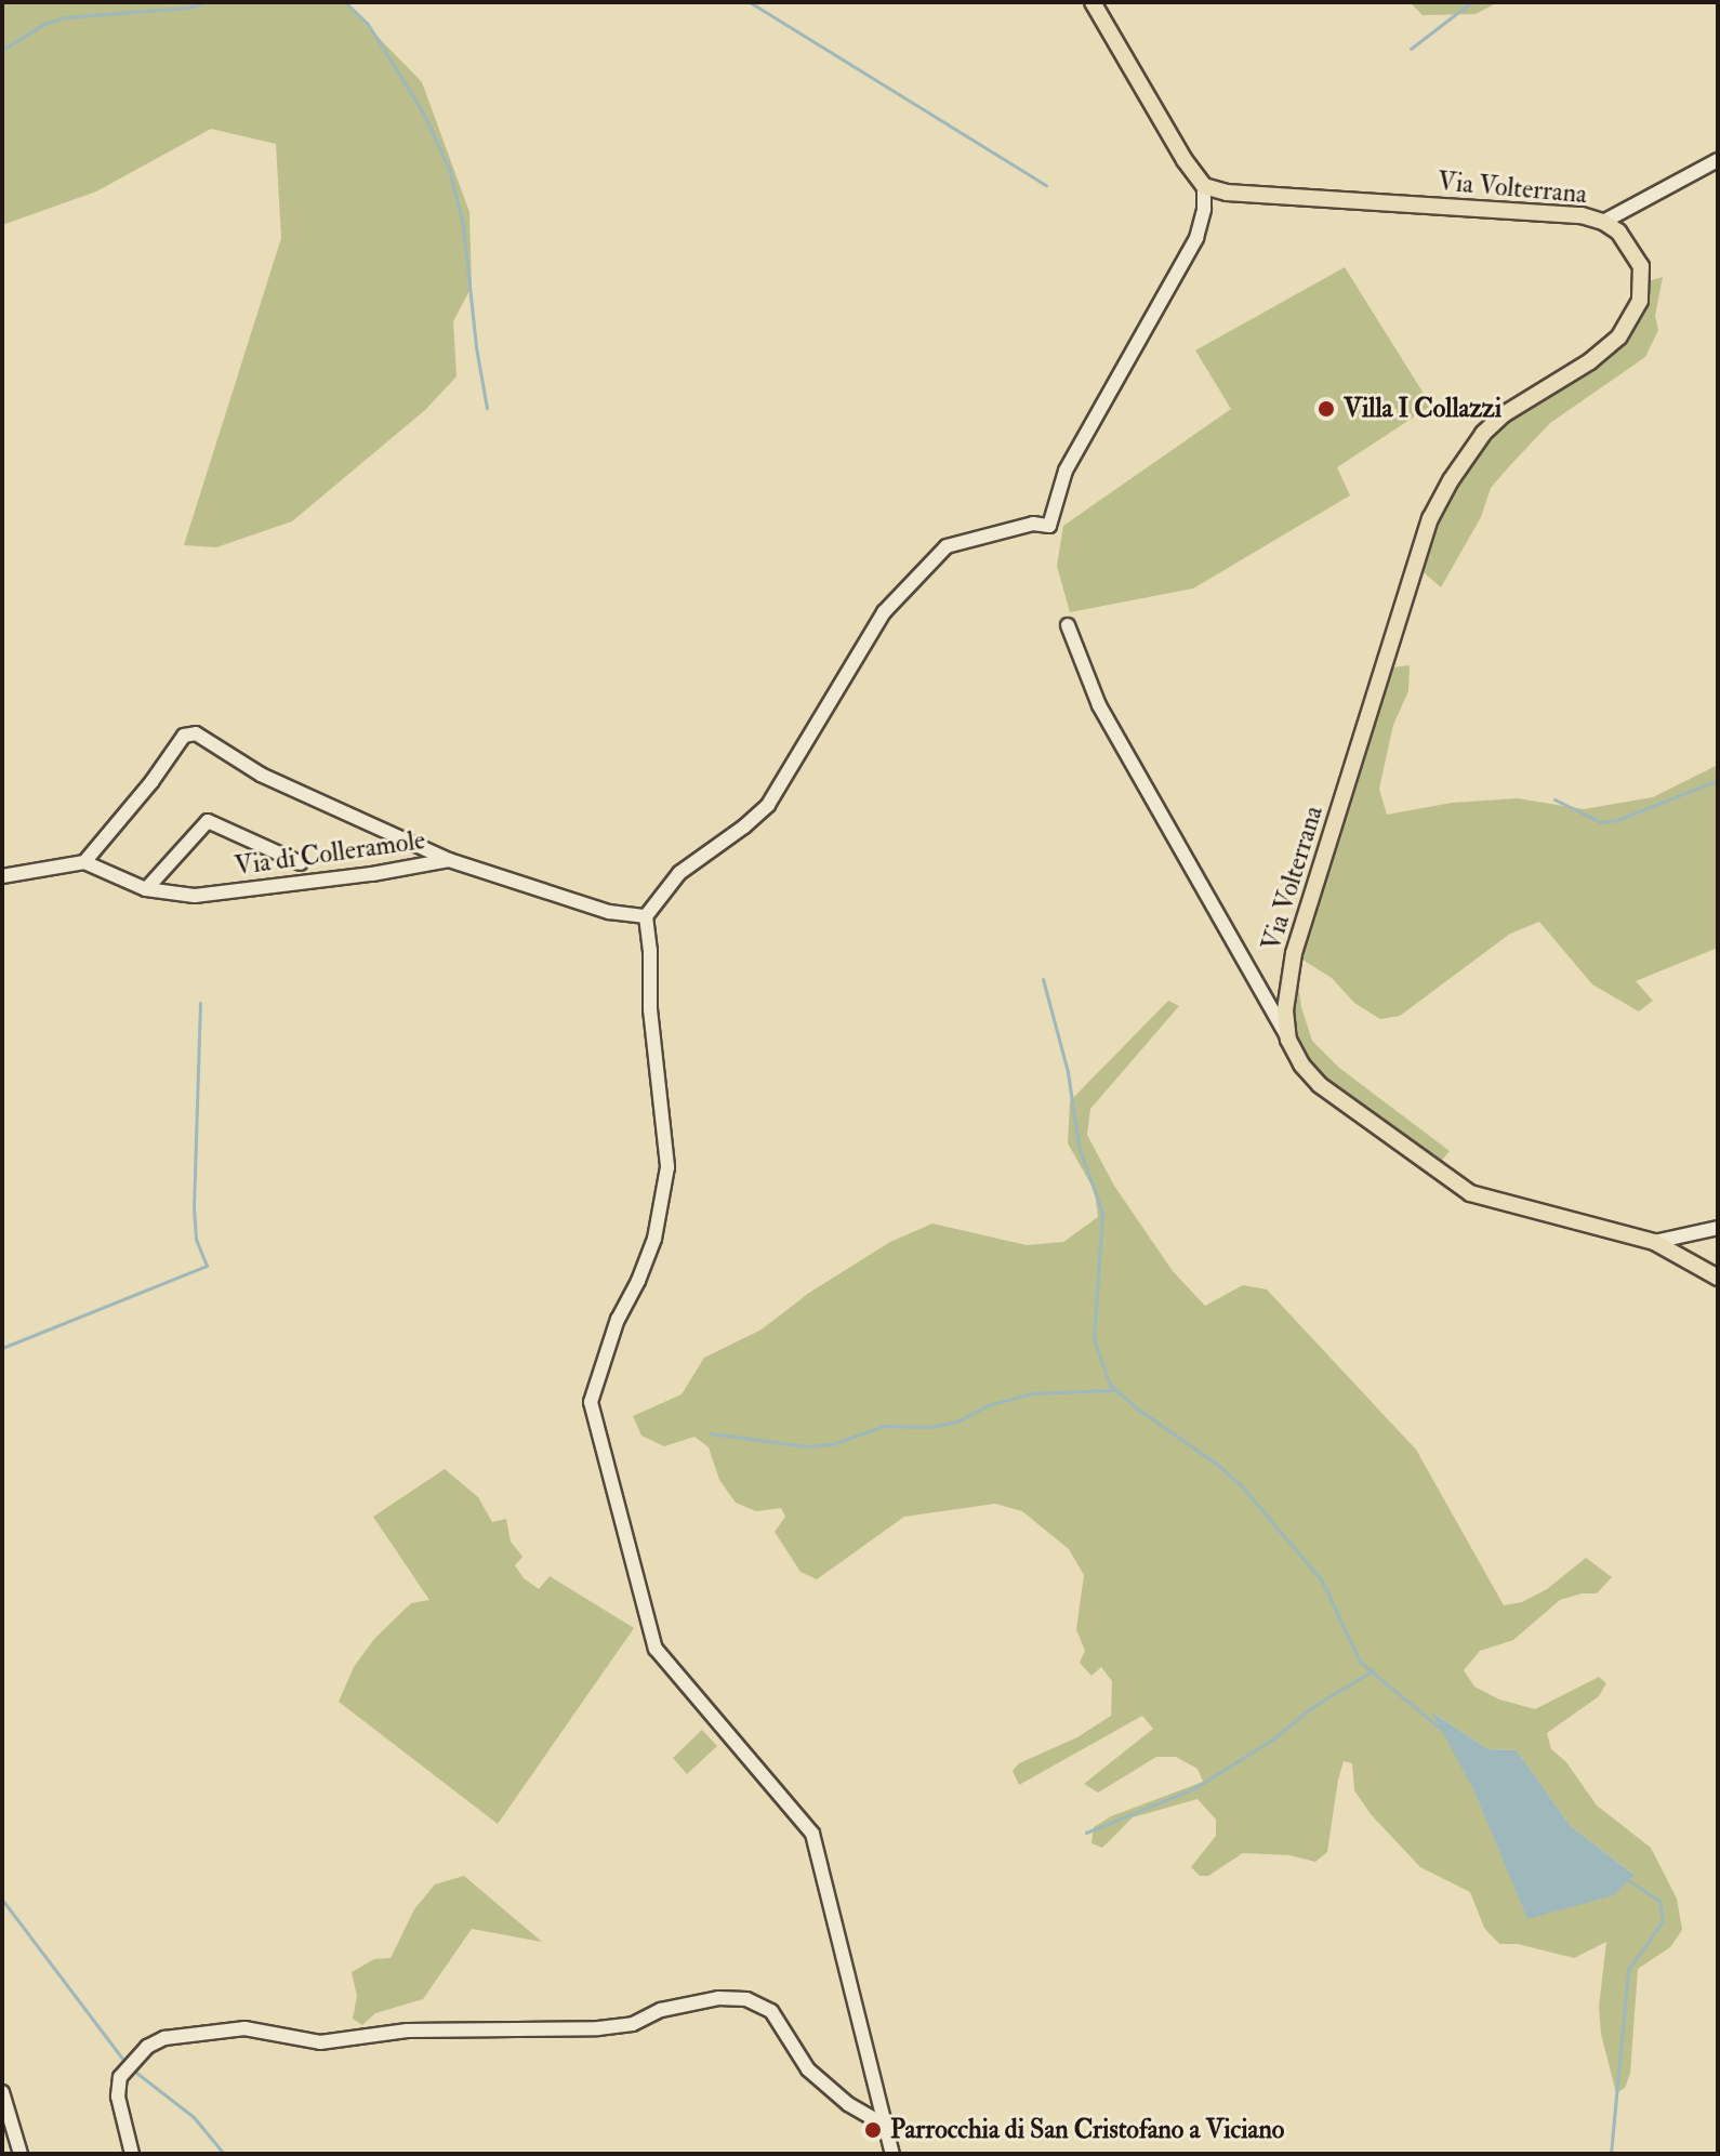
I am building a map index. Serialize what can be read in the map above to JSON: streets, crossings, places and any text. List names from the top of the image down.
{
  "streets": {
    "main road": ["Via Volterrana"],
    "street": ["Via di Colleramole"]
  },
  "places": ["Villa I Collazzi", "Parrocchia di San Cristofano a Viciano"]
}
